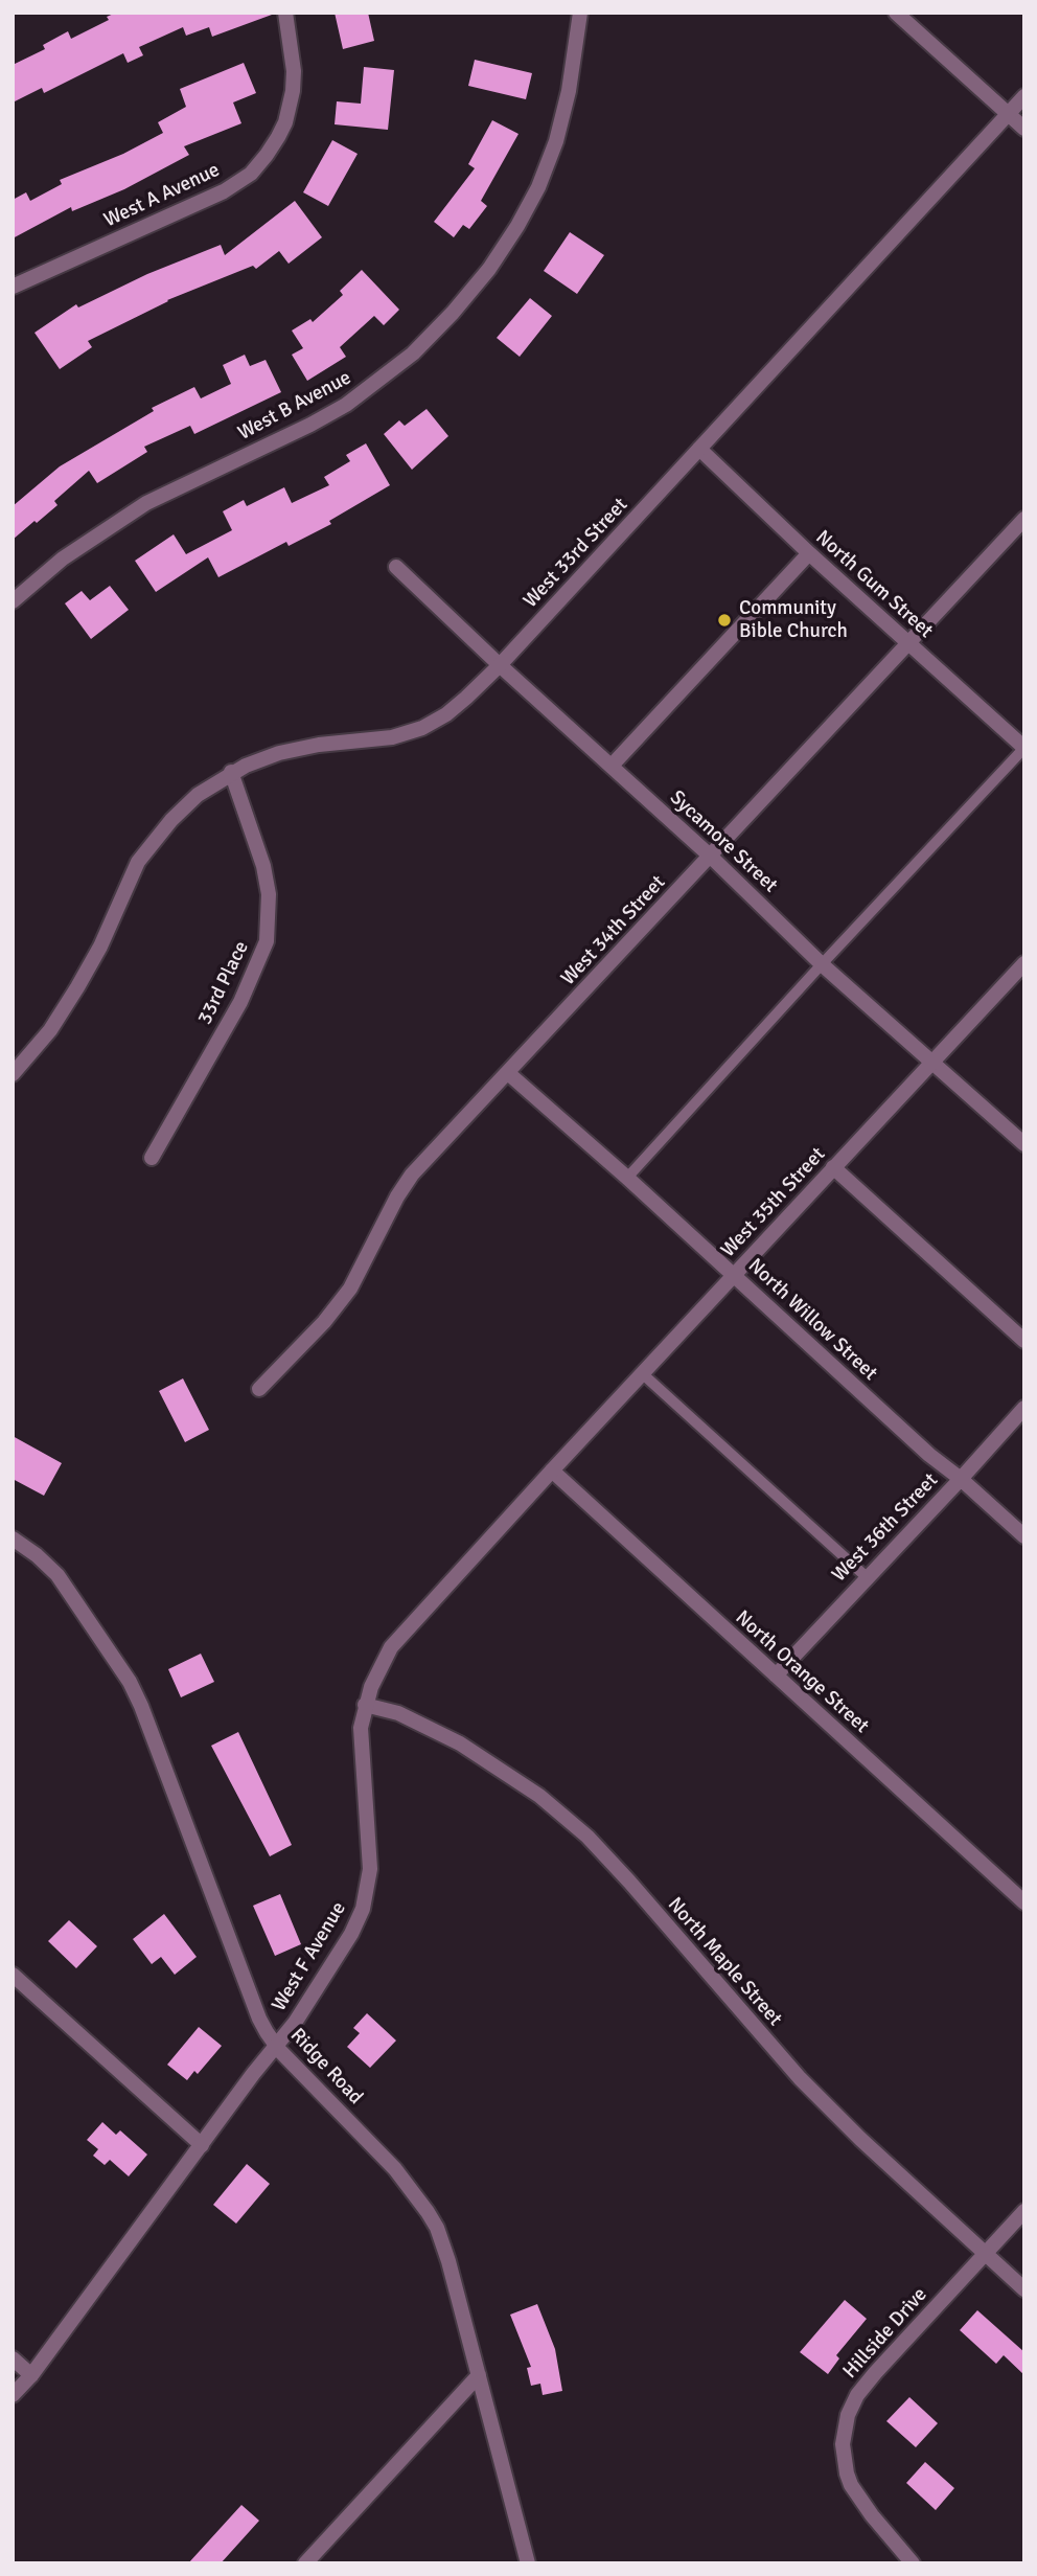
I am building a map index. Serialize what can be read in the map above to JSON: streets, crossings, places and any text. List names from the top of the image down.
{
  "streets": {
    "street": [
      "West A Avenue",
      "West B Avenue",
      "West 33rd Street",
      "North Gum Street",
      "Sycamore Street",
      "West 34th Street",
      "33rd Place",
      "West 35th Street",
      "North Willow Street",
      "West 36th Street",
      "North Orange Street",
      "West F Avenue",
      "North Maple Street",
      "Ridge Road",
      "Hillside Drive"
    ]
  },
  "crossings": [
    ["West 33rd Street", "North Gum Street"],
    ["West 33rd Street", "Sycamore Street"],
    ["West 33rd Street", "33rd Place"],
    ["North Gum Street", "West 34th Street"],
    ["Sycamore Street", "West 34th Street"],
    ["Sycamore Street", "West 35th Street"],
    ["West 34th Street", "North Willow Street"],
    ["West 35th Street", "North Willow Street"],
    ["West 35th Street", "North Orange Street"],
    ["West 35th Street", "West F Avenue"],
    ["North Willow Street", "West 36th Street"],
    ["West 36th Street", "North Orange Street"],
    ["North Orange Street", "West F Avenue"],
    ["West F Avenue", "North Maple Street"],
    ["West F Avenue", "Ridge Road"],
    ["North Maple Street", "Hillside Drive"]
  ],
  "places": ["Community Bible Church"]
}
